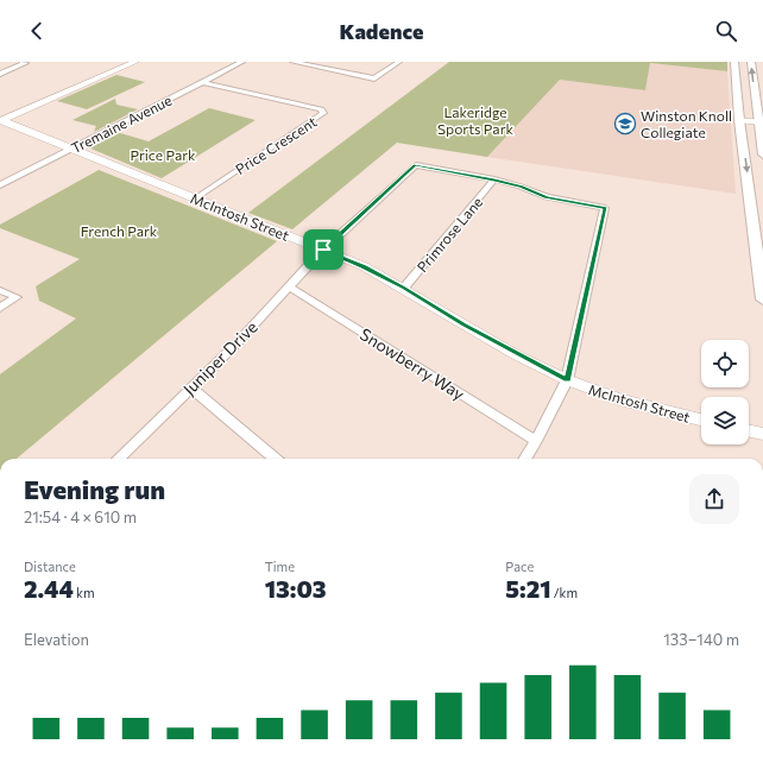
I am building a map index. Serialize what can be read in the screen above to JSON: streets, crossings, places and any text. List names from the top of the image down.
{
  "streets": {
    "street": [
      "Tremaine Avenue",
      "Price Crescent",
      "McIntosh Street",
      "Primrose Lane",
      "Juniper Drive",
      "Snowberry Way"
    ]
  },
  "crossings": [
    ["Tremaine Avenue", "Price Crescent"],
    ["Tremaine Avenue", "McIntosh Street"],
    ["Price Crescent", "McIntosh Street"],
    ["McIntosh Street", "Primrose Lane"],
    ["McIntosh Street", "Juniper Drive"],
    ["Primrose Lane", "Juniper Drive"],
    ["Juniper Drive", "Snowberry Way"]
  ],
  "parks": ["Lakeridge Sports Park", "Price Park", "French Park"],
  "places": {
    "school or university": ["Winston Knoll Collegiate"]
  },
  "page": {
    "header": "Kadence",
    "heading": ["Evening run", "21:54 · 4 × 610 m"],
    "stats": [
      ["Distance", "2.44 km"],
      ["Time", "13:03"],
      ["Pace", "5:21 /km"]
    ],
    "chart": ["Elevation", "133–140 m"]
  }
}
